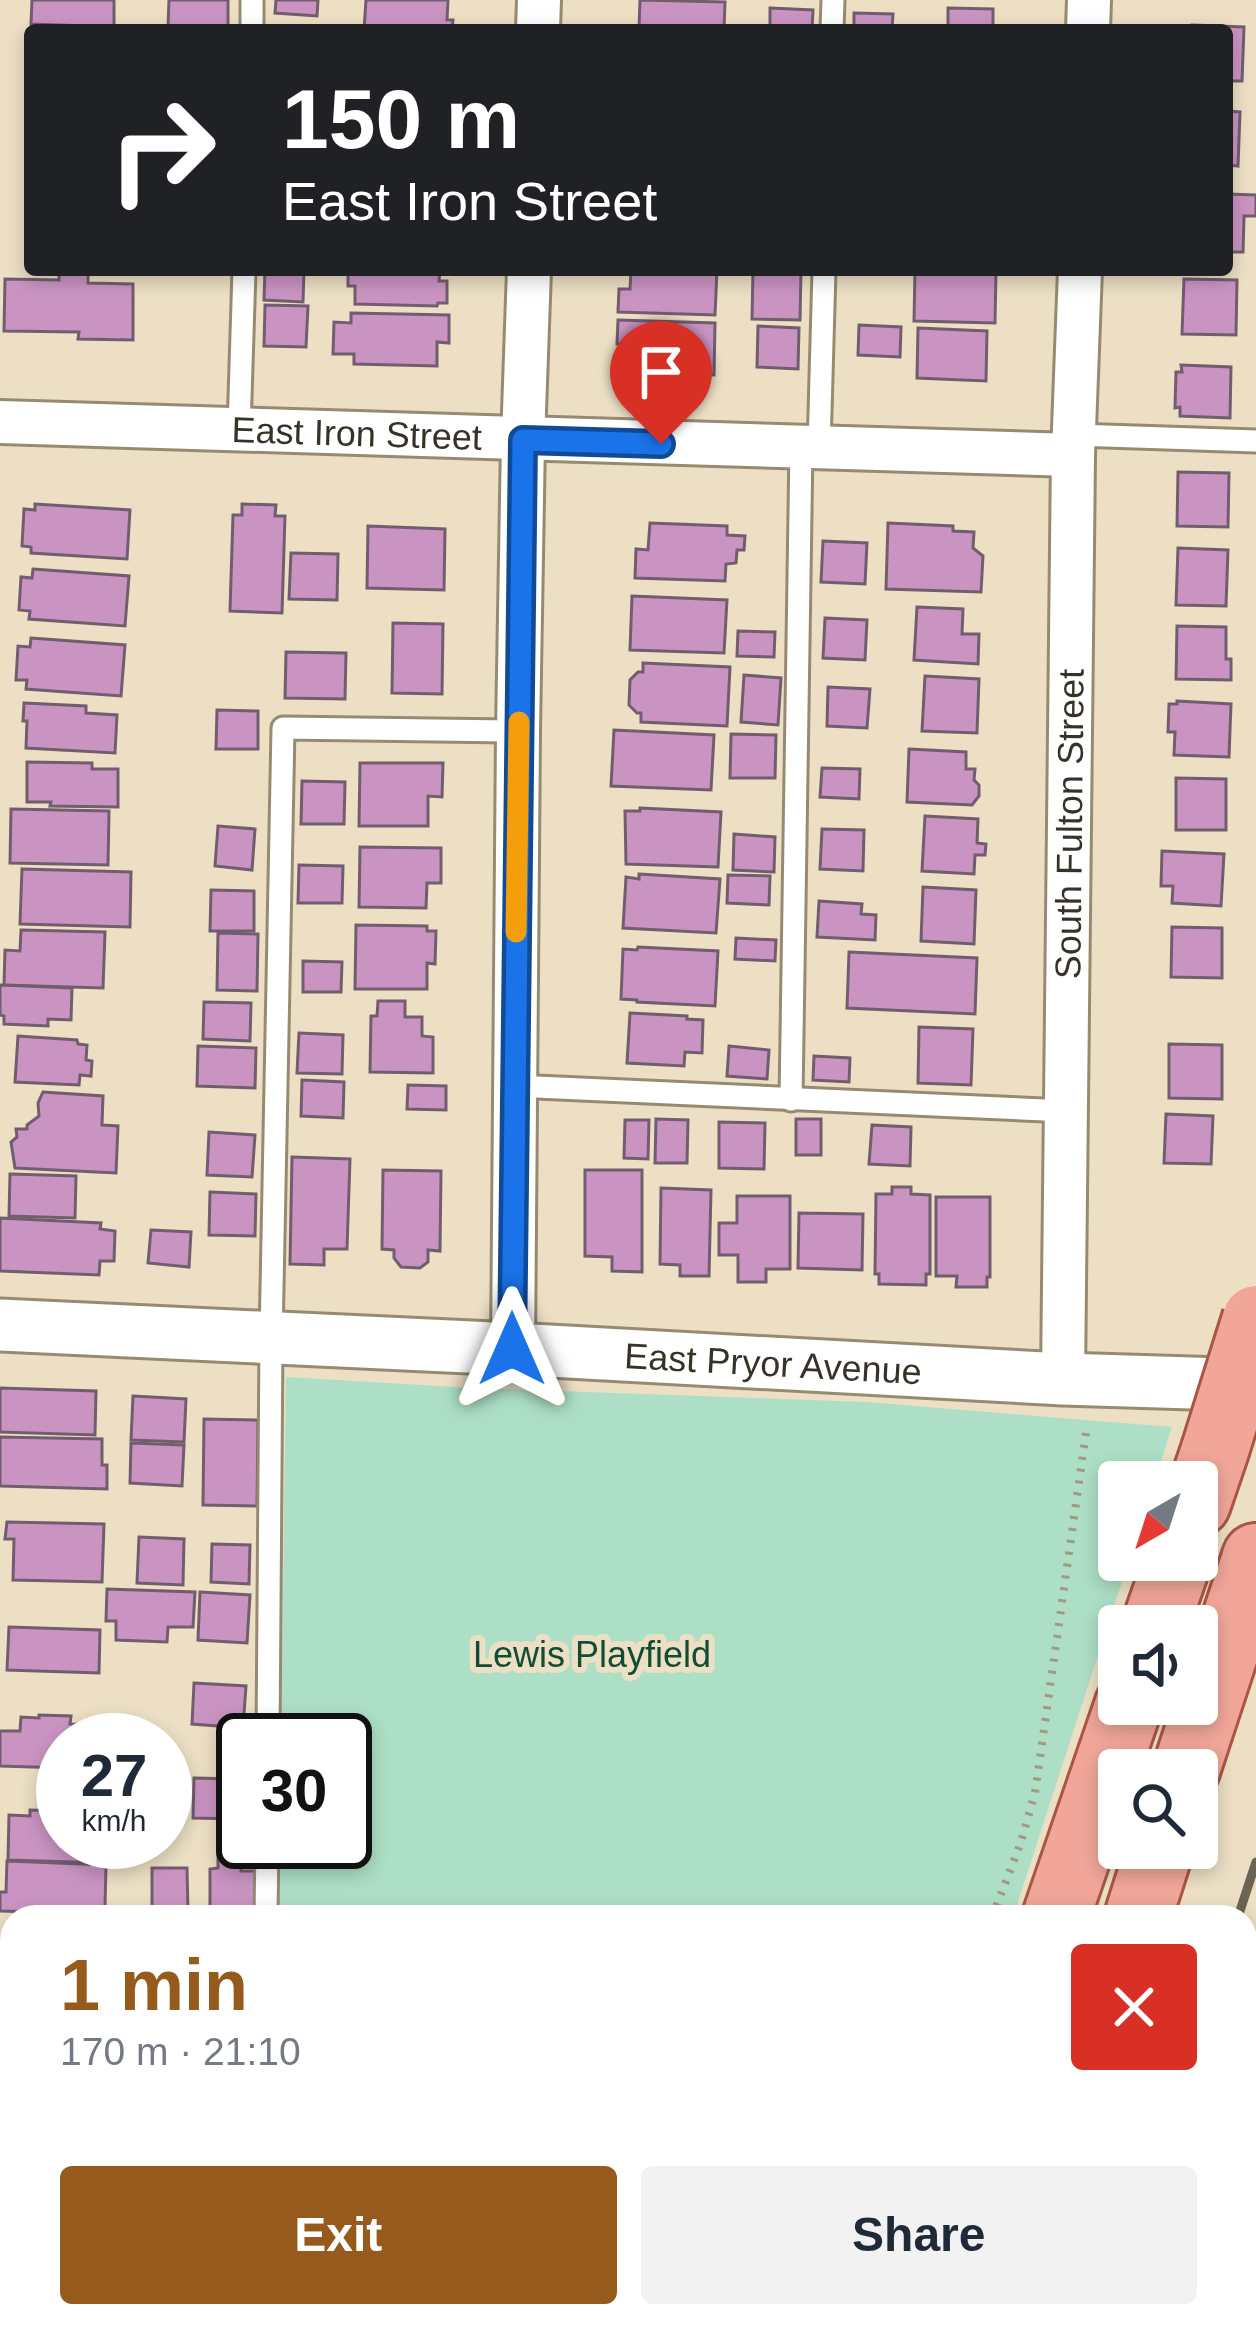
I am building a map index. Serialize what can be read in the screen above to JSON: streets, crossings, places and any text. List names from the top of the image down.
{
  "streets": {
    "street": ["East Iron Street", "South Fulton Street", "East Pryor Avenue"]
  },
  "crossings": [
    ["East Iron Street", "South Fulton Street"],
    ["South Fulton Street", "East Pryor Avenue"]
  ],
  "parks": ["Lewis Playfield"],
  "north": "bottom left",
  "page": {
    "turn": ["150 m", "East Iron Street"],
    "speed": "27 km/h",
    "limit": "30",
    "heading": ["1 min", "170 m · 21:10"],
    "buttons": ["Exit", "Share"]
  }
}
